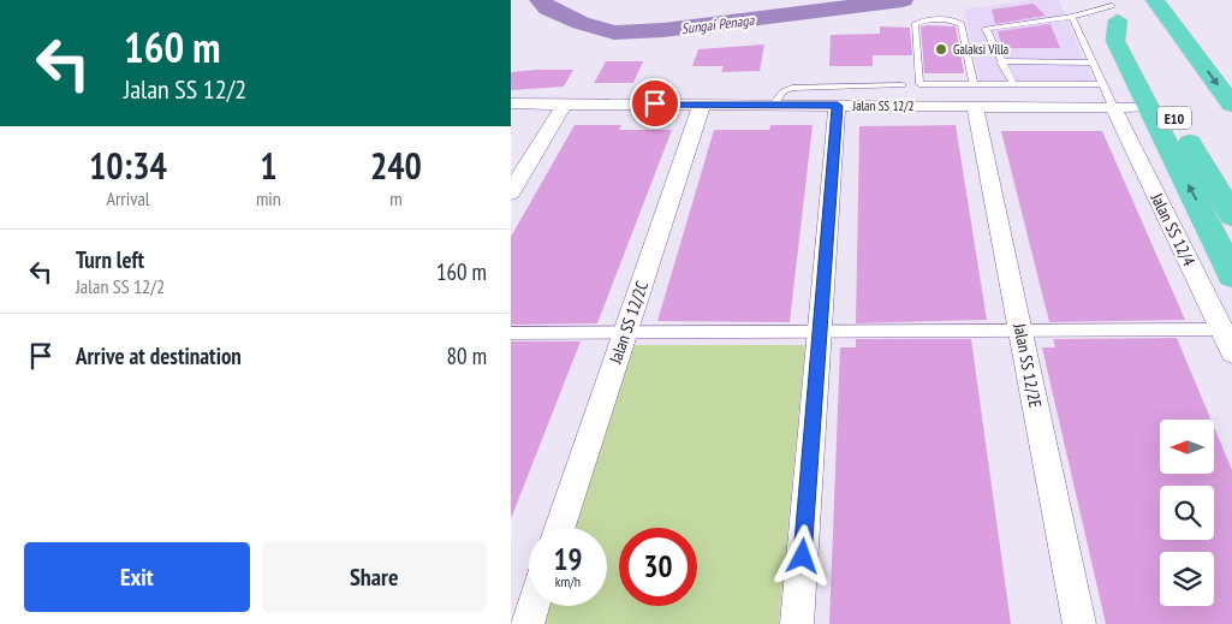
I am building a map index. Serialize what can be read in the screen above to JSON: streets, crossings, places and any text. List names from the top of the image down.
{
  "streets": {
    "highway": ["E10"],
    "street": [
      "Jalan SS 12/2",
      "Jalan SS 12/4",
      "Jalan SS 12/2C",
      "Jalan SS 12/2E"
    ]
  },
  "crossings": [
    ["Jalan SS 12/2", "Jalan SS 12/4"],
    ["Jalan SS 12/2", "Jalan SS 12/2C"],
    ["Jalan SS 12/2", "Jalan SS 12/2E"]
  ],
  "water": ["Sungai Penaga"],
  "places": ["Galaksi Villa"],
  "north": "left",
  "page": {
    "turn": ["160 m", "Jalan SS 12/2"],
    "eta": [
      "10:34",
      "Arrival",
      "1",
      "min",
      "240",
      "m"
    ],
    "list": [
      {
        "name": "Turn left",
        "note": "Jalan SS 12/2",
        "value": "160 m"
      },
      {
        "name": "Arrive at destination",
        "value": "80 m"
      }
    ],
    "speed": "19 km/h",
    "limit": "30",
    "buttons": ["Exit", "Share"]
  }
}
